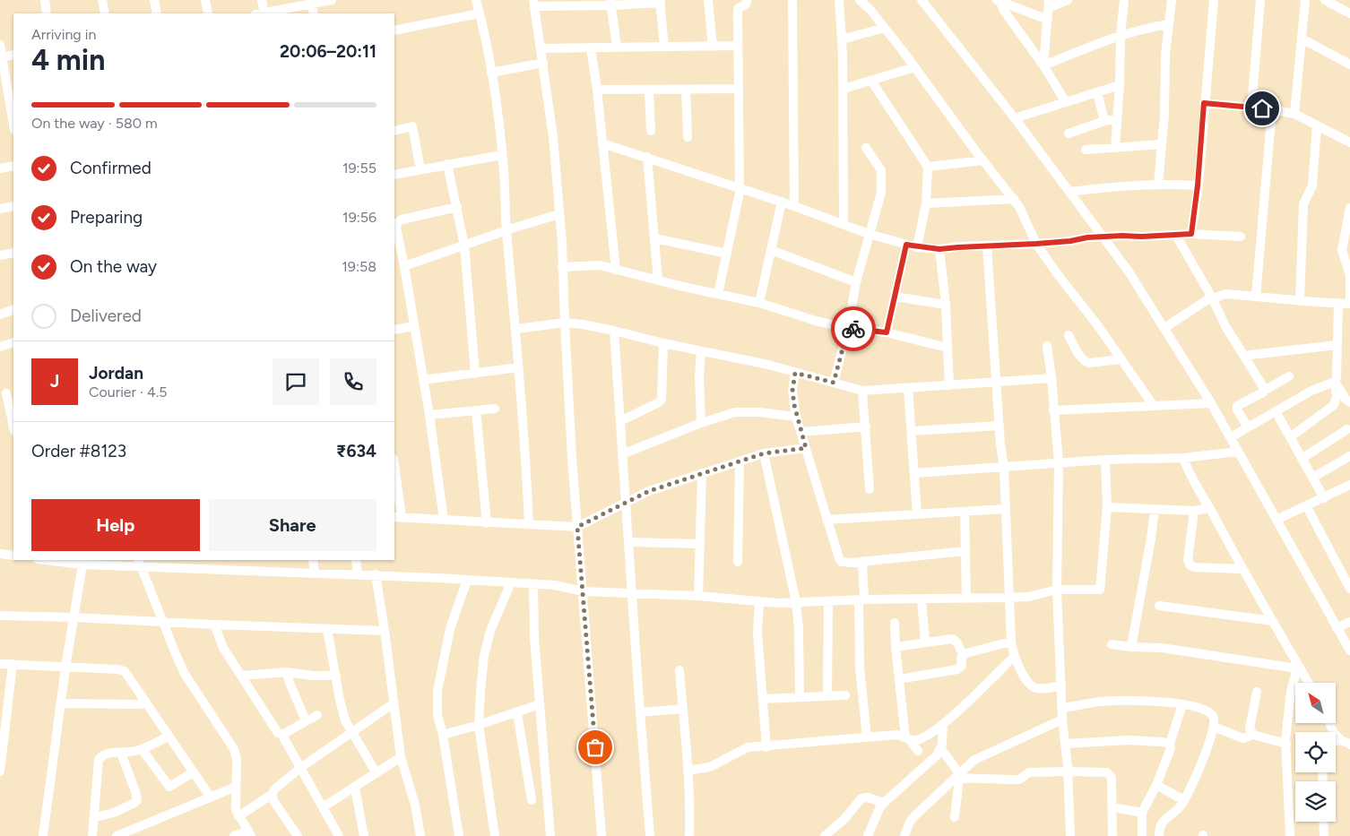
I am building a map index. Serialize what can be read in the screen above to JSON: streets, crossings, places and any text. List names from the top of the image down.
{
  "north": "top left",
  "page": {
    "heading": ["4 min", "Arriving in", "20:06–20:11"],
    "panel": [
      "Jordan",
      "Courier · 4.5",
      "Order #8123",
      "₹634"
    ],
    "bar": "On the way · 580 m",
    "list": [
      ["Confirmed", "19:55"],
      ["Preparing", "19:56"],
      ["On the way", "19:58"],
      "Delivered"
    ],
    "round": "J",
    "buttons": ["Help", "Share"]
  }
}
